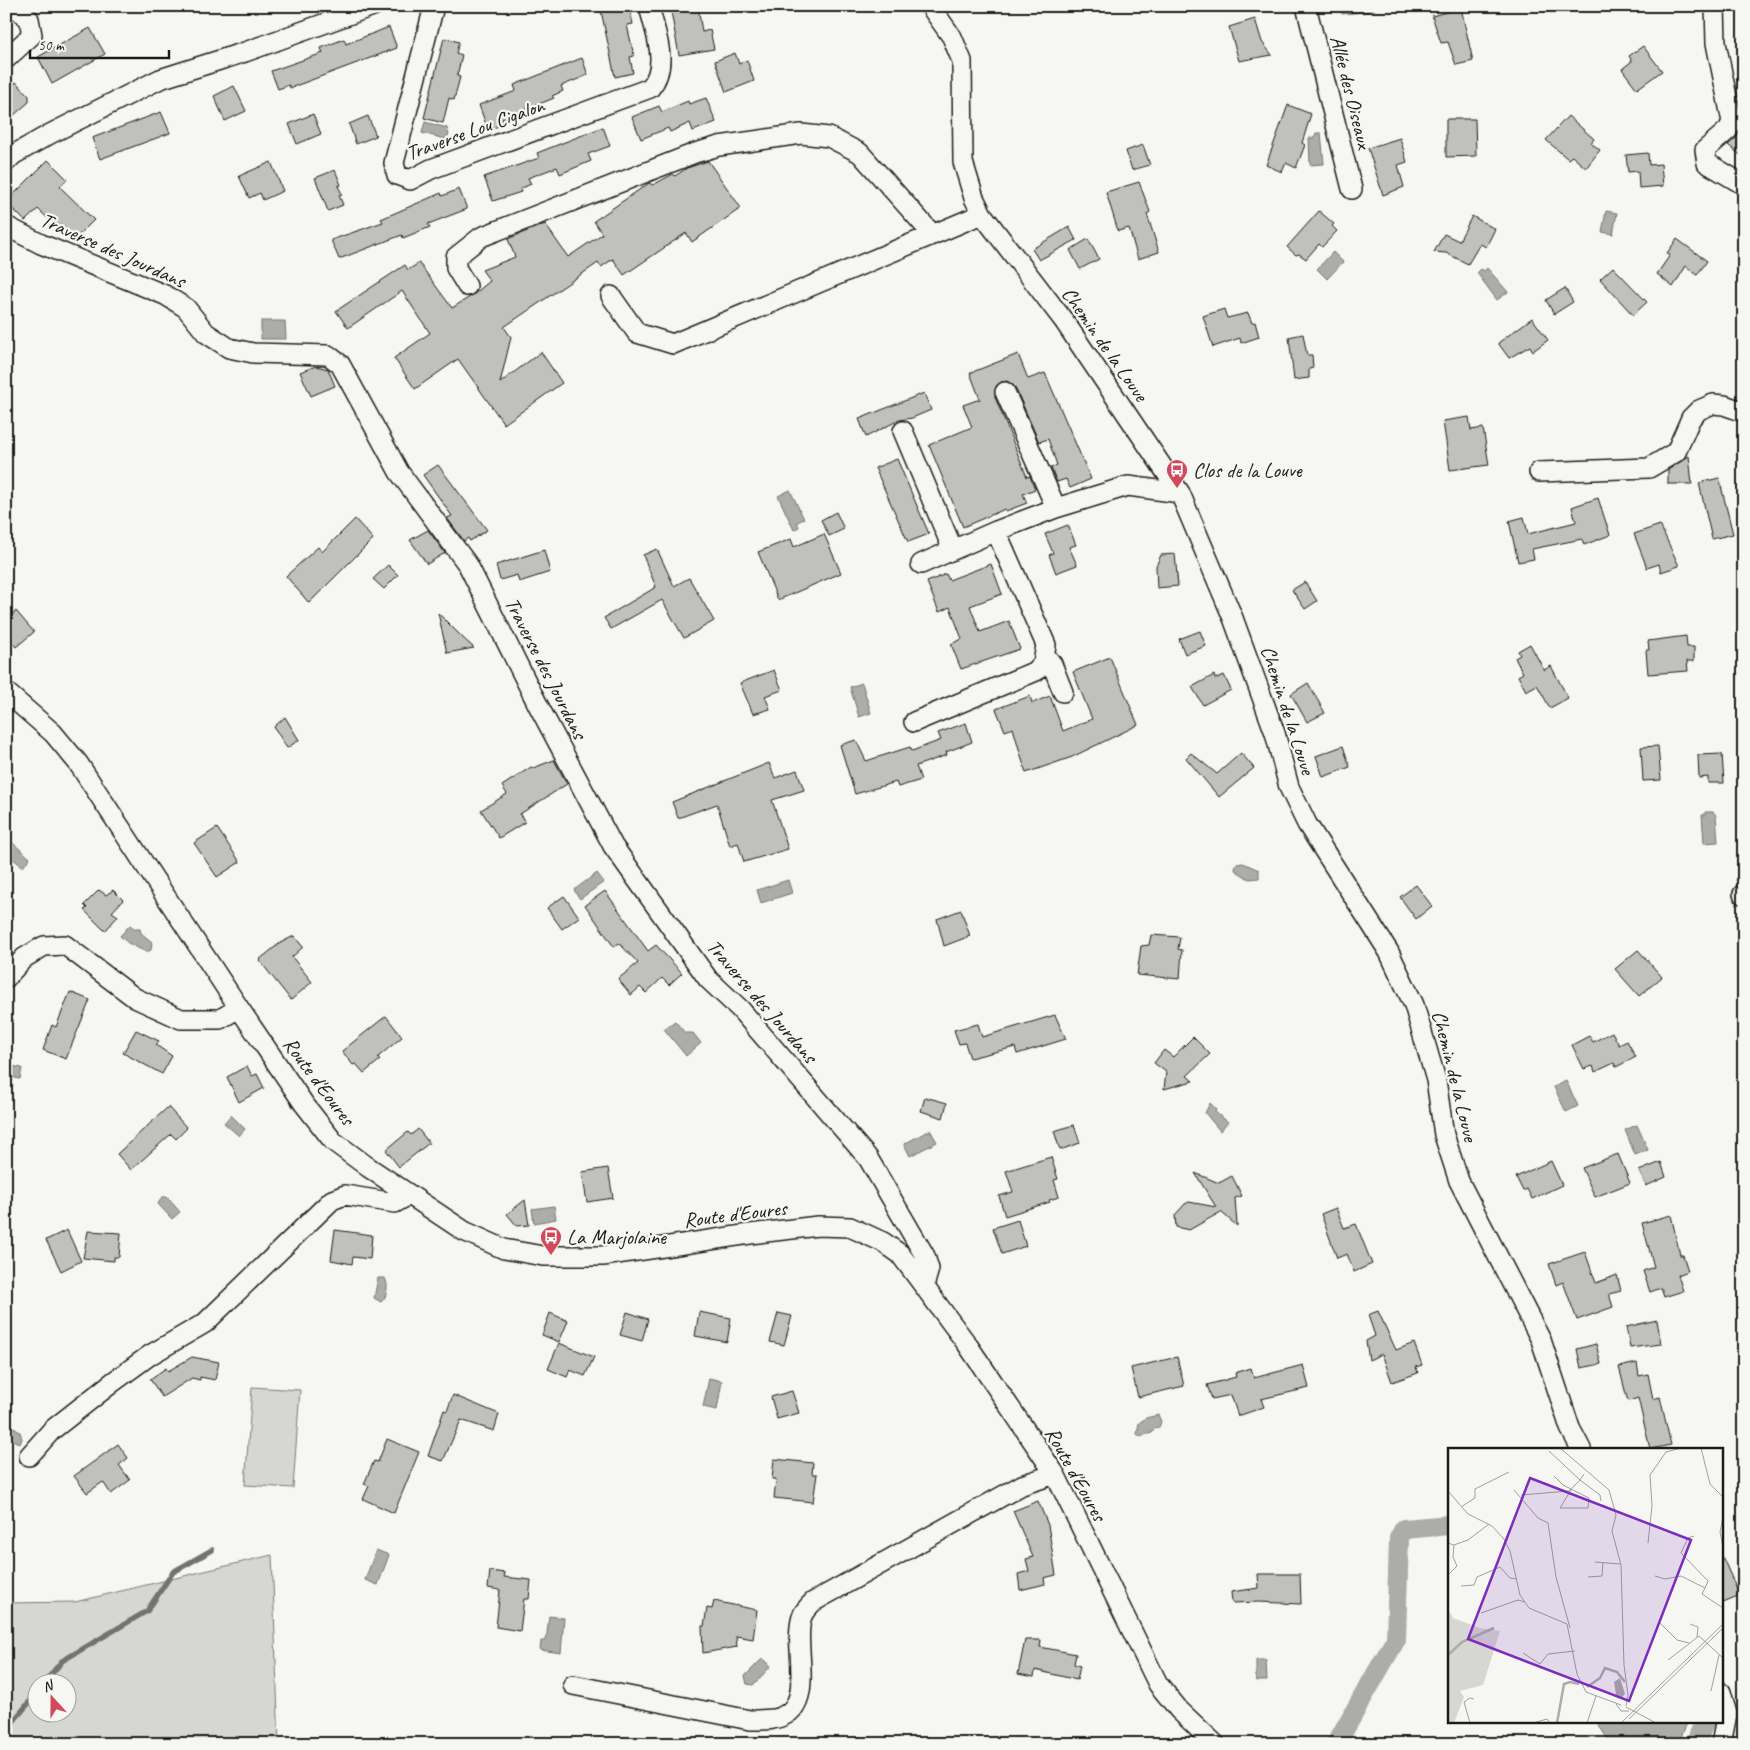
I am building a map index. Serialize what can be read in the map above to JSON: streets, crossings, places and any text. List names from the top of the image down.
{
  "streets": {
    "street": [
      "Allée des Oiseaux",
      "Traverse Lou Cigalon",
      "Traverse des Jourdans",
      "Chemin de la Louve",
      "Route d'Eoures"
    ]
  },
  "crossings": [
    ["Traverse des Jourdans", "Route d'Eoures"]
  ],
  "places": {
    "bus stop": ["Clos de la Louve", "La Marjolaine"]
  },
  "scale_bar": "50 m",
  "north": "top"
}
